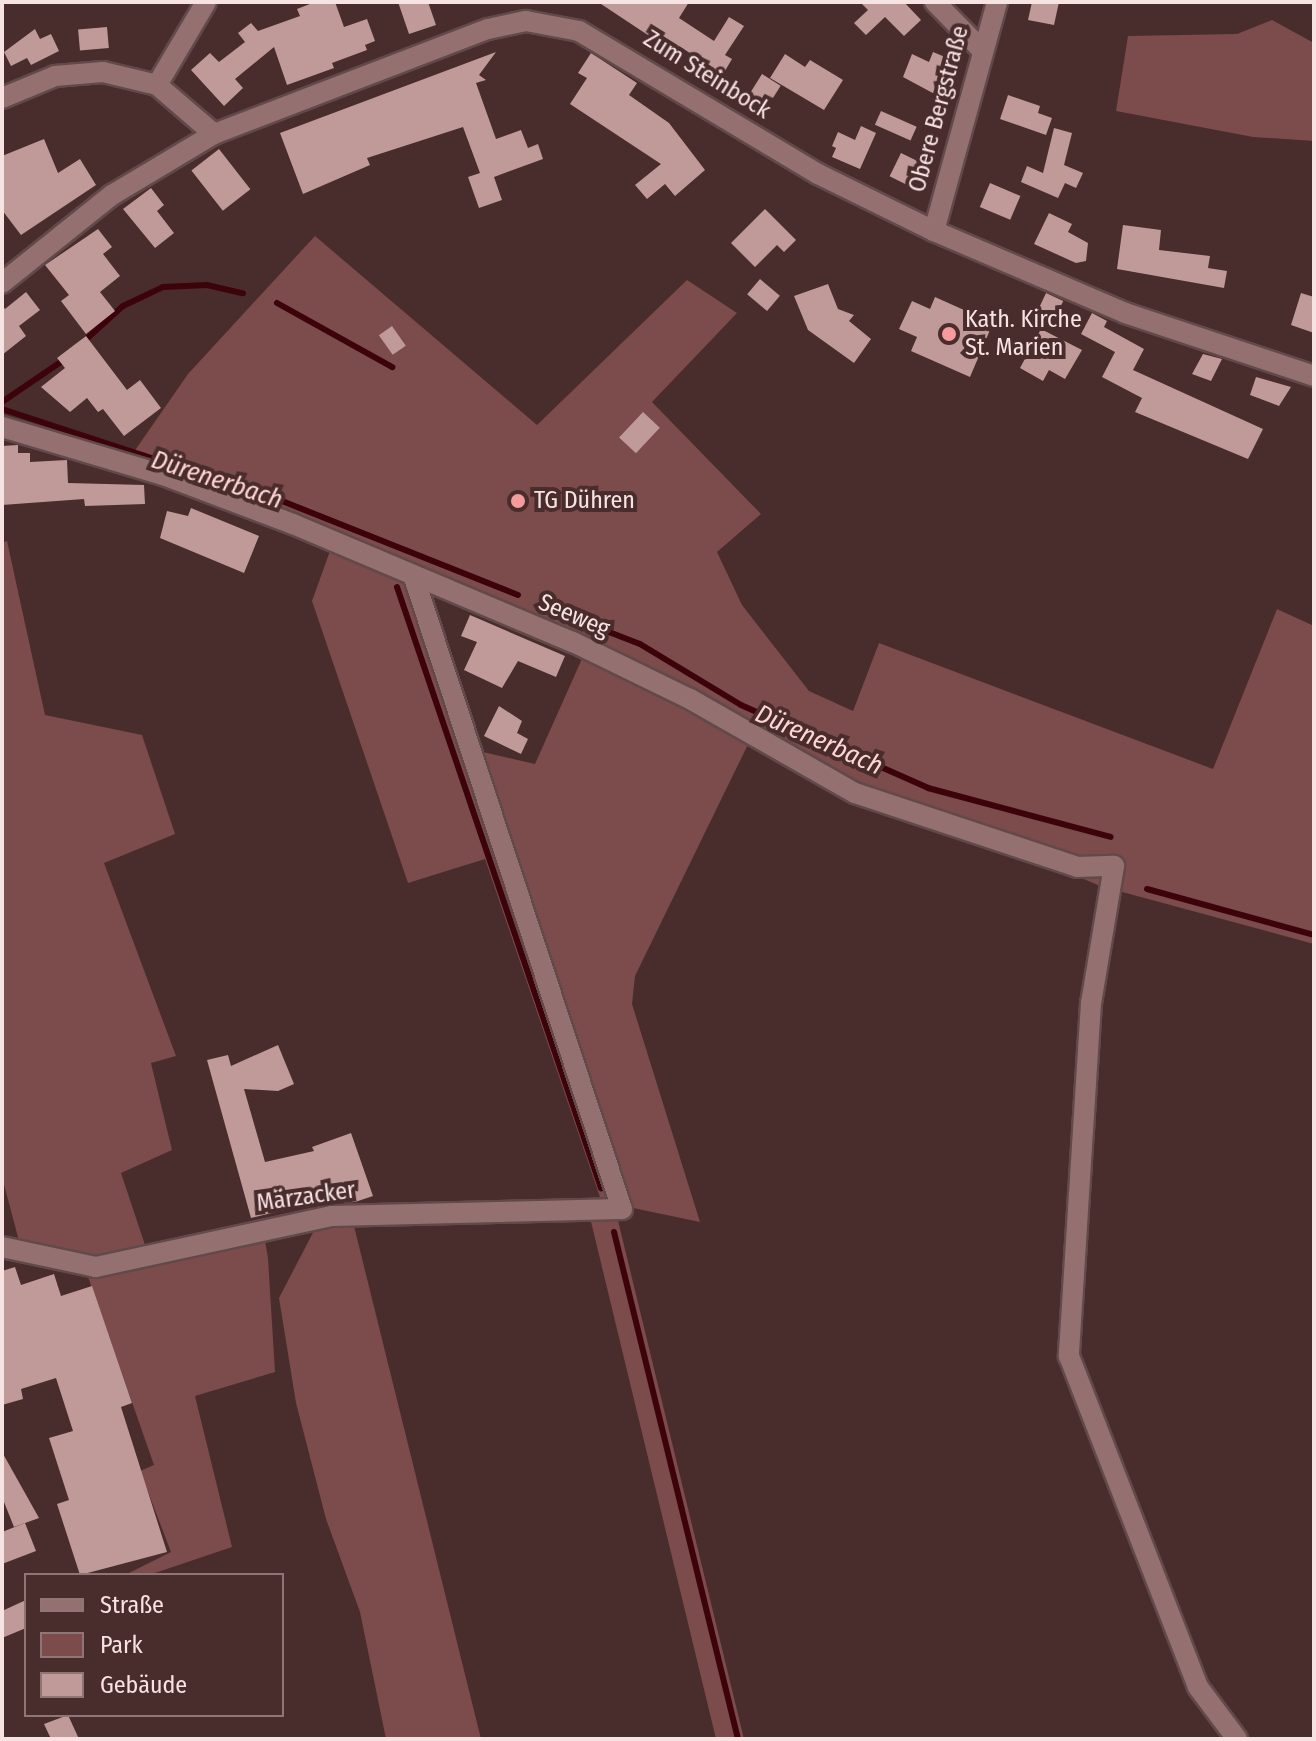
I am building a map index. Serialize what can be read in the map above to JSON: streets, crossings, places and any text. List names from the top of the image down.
{
  "streets": {
    "street": [
      "Zum Steinbock",
      "Obere Bergstraße",
      "Seeweg",
      "Märzacker"
    ]
  },
  "crossings": [
    ["Zum Steinbock", "Obere Bergstraße"],
    ["Seeweg", "Märzacker"]
  ],
  "water": ["Dürenerbach"],
  "places": ["Kath. Kirche St. Marien", "TG Dühren"],
  "legend": ["Straße", "Park", "Gebäude"]
}
